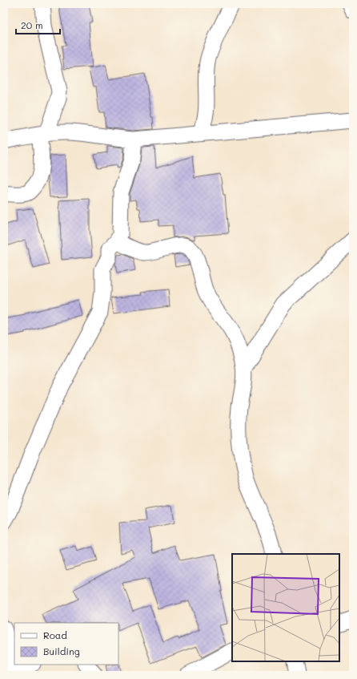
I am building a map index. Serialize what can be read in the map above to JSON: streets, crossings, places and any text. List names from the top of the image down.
{
  "legend": ["Road", "Building"],
  "scale_bar": "20 m"
}
